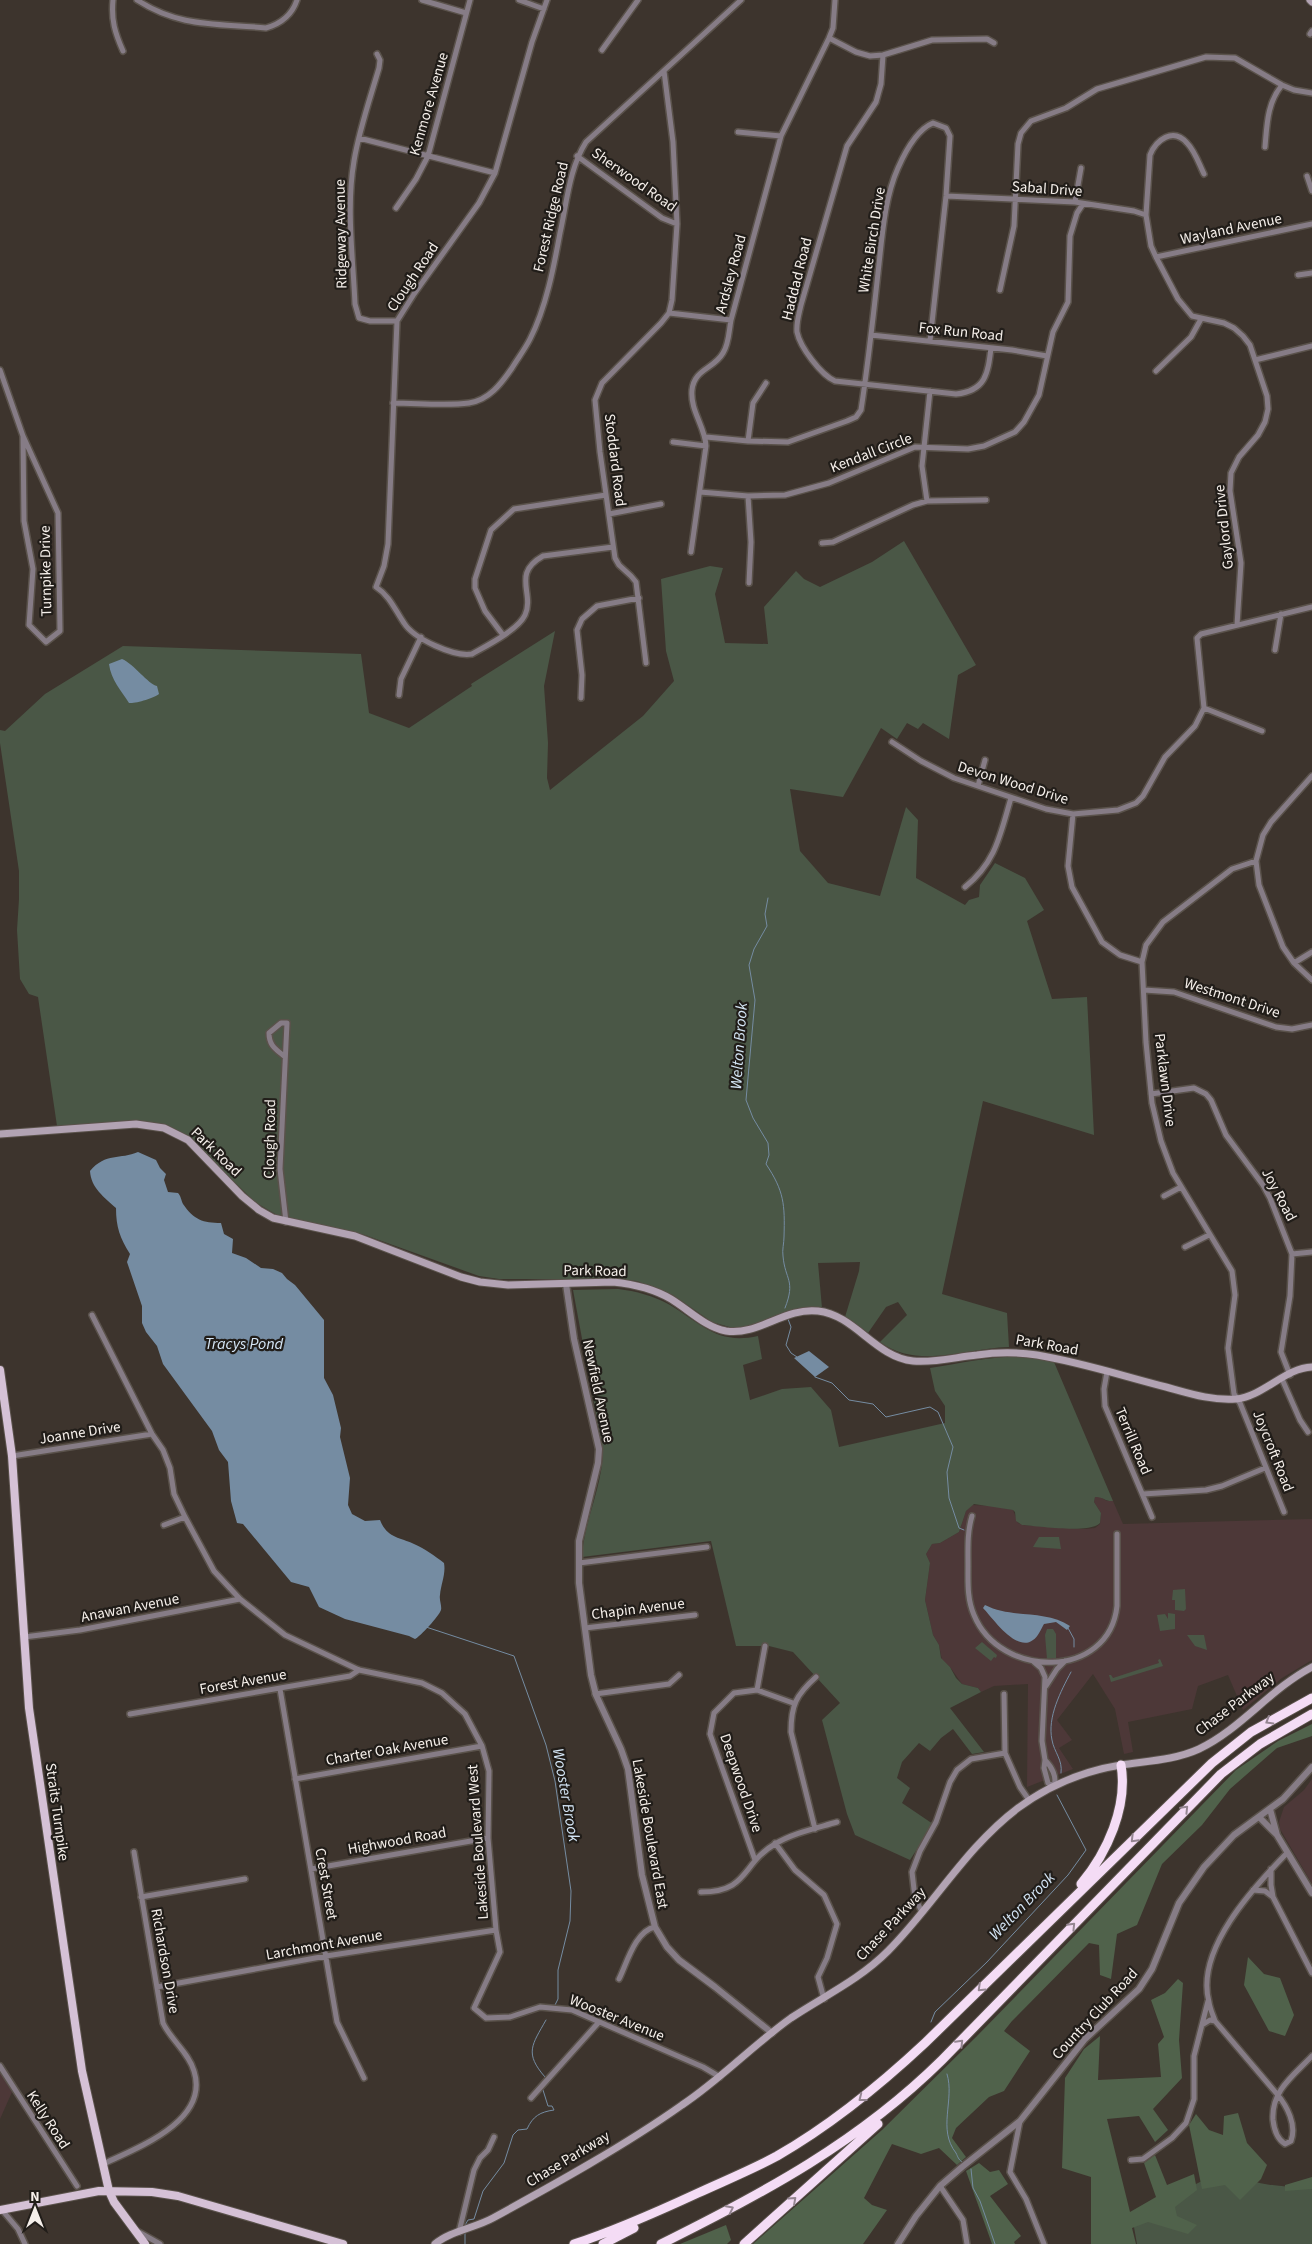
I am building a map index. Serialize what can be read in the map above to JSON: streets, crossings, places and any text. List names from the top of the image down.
{
  "streets": {
    "main road": ["Park Road", "Chase Parkway", "Straits Turnpike"],
    "street": [
      "Kenmore Avenue",
      "Sherwood Road",
      "Sabal Drive",
      "Forest Ridge Road",
      "Wayland Avenue",
      "Ridgeway Avenue",
      "White Birch Drive",
      "Ardsley Road",
      "Clough Road",
      "Haddad Road",
      "Fox Run Road",
      "Kendall Circle",
      "Stoddard Road",
      "Gaylord Drive",
      "Turnpike Drive",
      "Devon Wood Drive",
      "Westmont Drive",
      "Parklawn Drive",
      "Joy Road",
      "Newfield Avenue",
      "Joanne Drive",
      "Terrill Road",
      "Joycroft Road",
      "Anawan Avenue",
      "Chapin Avenue",
      "Forest Avenue",
      "Charter Oak Avenue",
      "Deepwood Drive",
      "Lakeside Boulevard East",
      "Highwood Road",
      "Lakeside Boulevard West",
      "Crest Street",
      "Larchmont Avenue",
      "Richardson Drive",
      "Country Club Road",
      "Wooster Avenue",
      "Kelly Road"
    ]
  },
  "crossings": [
    ["Sherwood Road", "Forest Ridge Road"],
    ["Sherwood Road", "Stoddard Road"],
    ["Sabal Drive", "White Birch Drive"],
    ["Sabal Drive", "Kendall Circle"],
    ["Sabal Drive", "Gaylord Drive"],
    ["Forest Ridge Road", "Clough Road"],
    ["Forest Ridge Road", "Stoddard Road"],
    ["Wayland Avenue", "Gaylord Drive"],
    ["Ridgeway Avenue", "Clough Road"],
    ["White Birch Drive", "Ardsley Road"],
    ["White Birch Drive", "Haddad Road"],
    ["White Birch Drive", "Fox Run Road"],
    ["Ardsley Road", "Kendall Circle"],
    ["Clough Road", "Park Road"],
    ["Haddad Road", "Fox Run Road"],
    ["Fox Run Road", "Kendall Circle"],
    ["Westmont Drive", "Parklawn Drive"],
    ["Parklawn Drive", "Park Road"],
    ["Parklawn Drive", "Joy Road"],
    ["Parklawn Drive", "Joycroft Road"],
    ["Park Road", "Joy Road"],
    ["Park Road", "Newfield Avenue"],
    ["Park Road", "Terrill Road"],
    ["Park Road", "Joycroft Road"],
    ["Newfield Avenue", "Lakeside Boulevard East"],
    ["Joanne Drive", "Straits Turnpike"],
    ["Joanne Drive", "Lakeside Boulevard West"],
    ["Anawan Avenue", "Straits Turnpike"],
    ["Anawan Avenue", "Lakeside Boulevard West"],
    ["Chapin Avenue", "Lakeside Boulevard East"],
    ["Forest Avenue", "Lakeside Boulevard West"],
    ["Forest Avenue", "Crest Street"],
    ["Chase Parkway", "Lakeside Boulevard East"],
    ["Chase Parkway", "Wooster Avenue"],
    ["Charter Oak Avenue", "Lakeside Boulevard West"],
    ["Charter Oak Avenue", "Crest Street"],
    ["Straits Turnpike", "Richardson Drive"],
    ["Highwood Road", "Lakeside Boulevard West"],
    ["Highwood Road", "Crest Street"],
    ["Lakeside Boulevard West", "Larchmont Avenue"],
    ["Lakeside Boulevard West", "Wooster Avenue"],
    ["Crest Street", "Larchmont Avenue"],
    ["Larchmont Avenue", "Richardson Drive"]
  ],
  "water": ["Welton Brook", "Tracys Pond", "Wooster Brook"],
  "north": "top"
}
